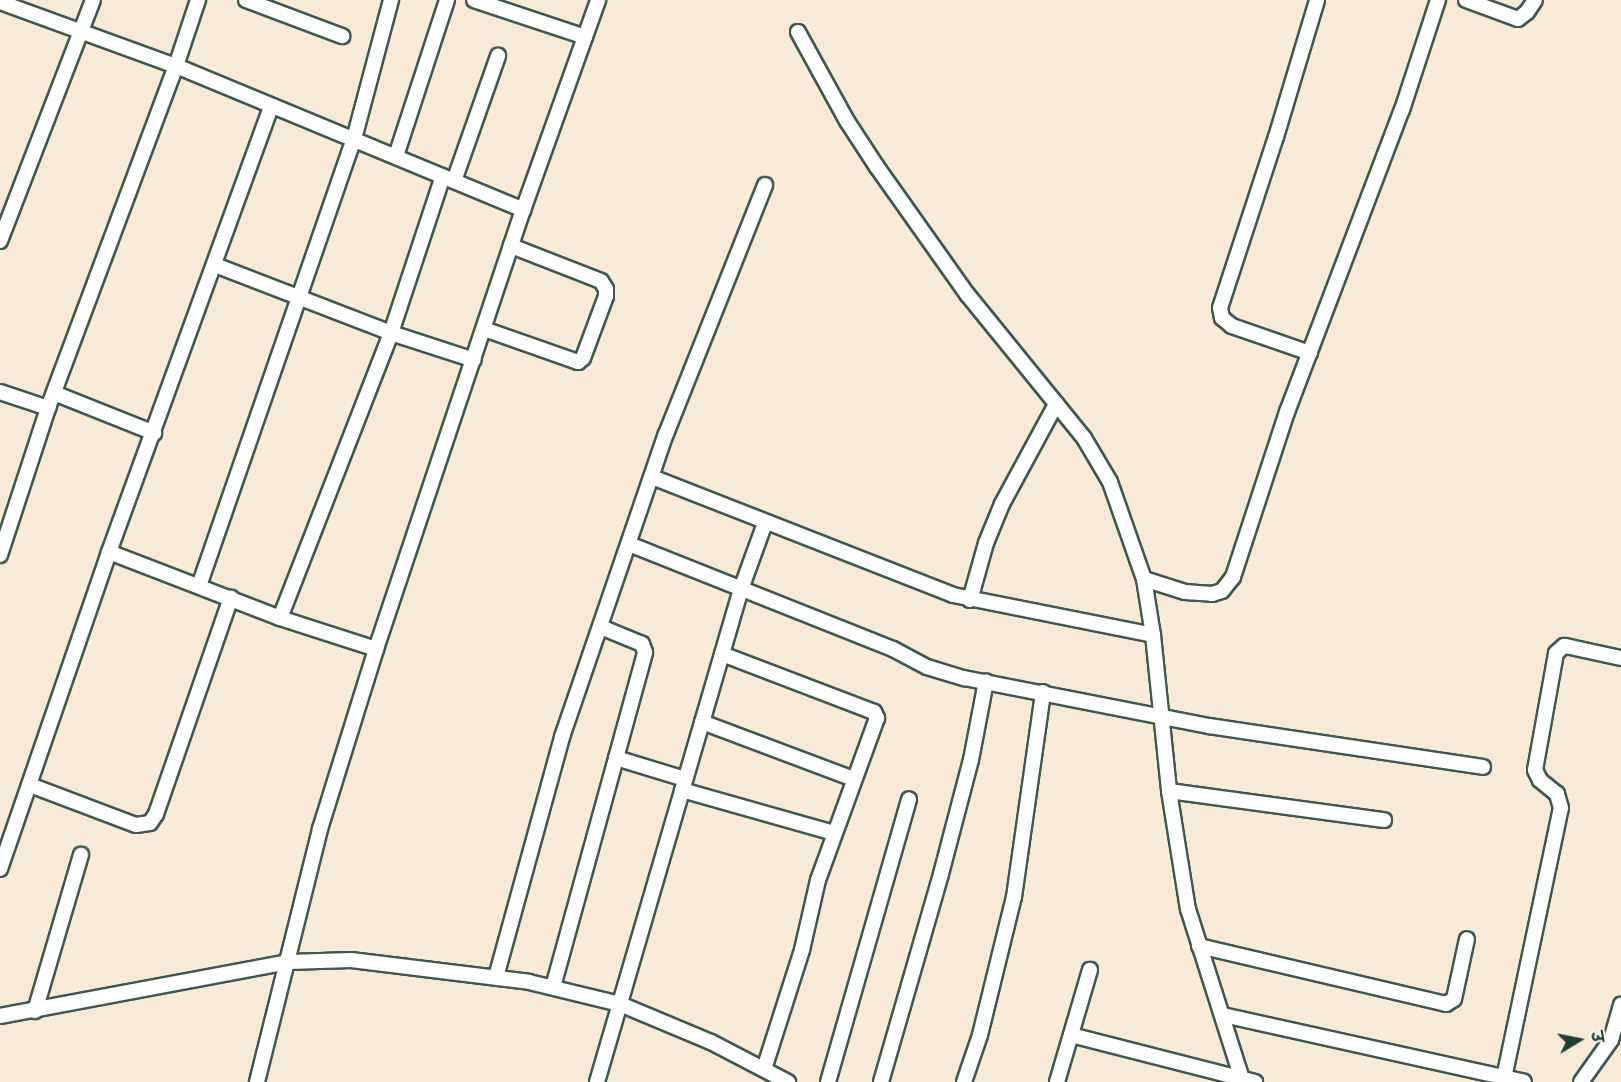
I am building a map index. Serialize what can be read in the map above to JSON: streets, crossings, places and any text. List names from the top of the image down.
{
  "north": "right"
}
